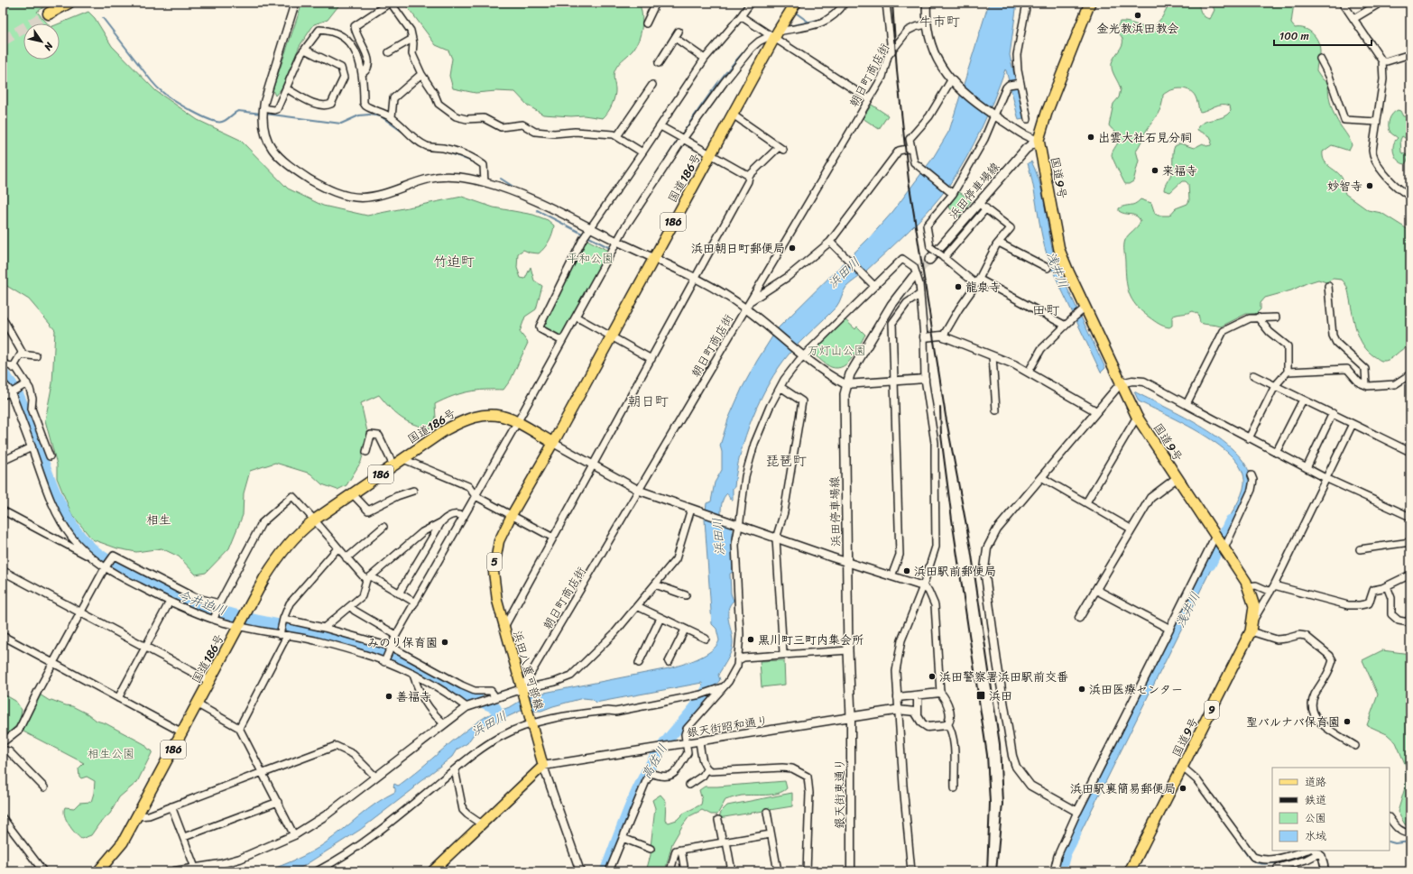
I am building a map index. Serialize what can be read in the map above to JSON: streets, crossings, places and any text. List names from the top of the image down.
{
  "streets": {
    "highway": [
      "国道186号",
      "国道9号",
      "186",
      "9"
    ],
    "main road": ["浜田停車場線", "5", "浜田八重可部線"],
    "street": ["朝日町商店街", "銀天街昭和通り", "銀天街東通り"]
  },
  "crossings": [
    ["朝日町商店街", "浜田八重可部線"],
    ["国道186号", "浜田八重可部線"],
    ["国道9号", "浜田停車場線"],
    ["浜田停車場線", "銀天街昭和通り"],
    ["浜田停車場線", "銀天街東通り"],
    ["浜田八重可部線", "銀天街昭和通り"],
    ["銀天街昭和通り", "銀天街東通り"]
  ],
  "districts": [
    "牛市町",
    "竹迫町",
    "田町",
    "朝日町",
    "琵琶町",
    "相生"
  ],
  "water": [
    "浅井川",
    "浜田川",
    "今井迫川",
    "高佐川"
  ],
  "parks": ["平和公園", "万灯山公園", "相生公園"],
  "places": {
    "other": [
      "金光教浜田教会",
      "出雲大社石見分祠",
      "来福寺",
      "妙智寺",
      "浜田朝日町郵便局",
      "龍泉寺",
      "浜田駅前郵便局",
      "黒川町三町内集会所",
      "みのり保育園",
      "浜田警察署浜田駅前交番",
      "浜田医療センター",
      "善福寺",
      "聖バルナバ保育園",
      "浜田駅裏簡易郵便局"
    ],
    "transit": ["浜田"]
  },
  "legend": [
    "道路",
    "鉄道",
    "公園",
    "水域"
  ],
  "scale_bar": "100 m",
  "north": "bottom right"
}
